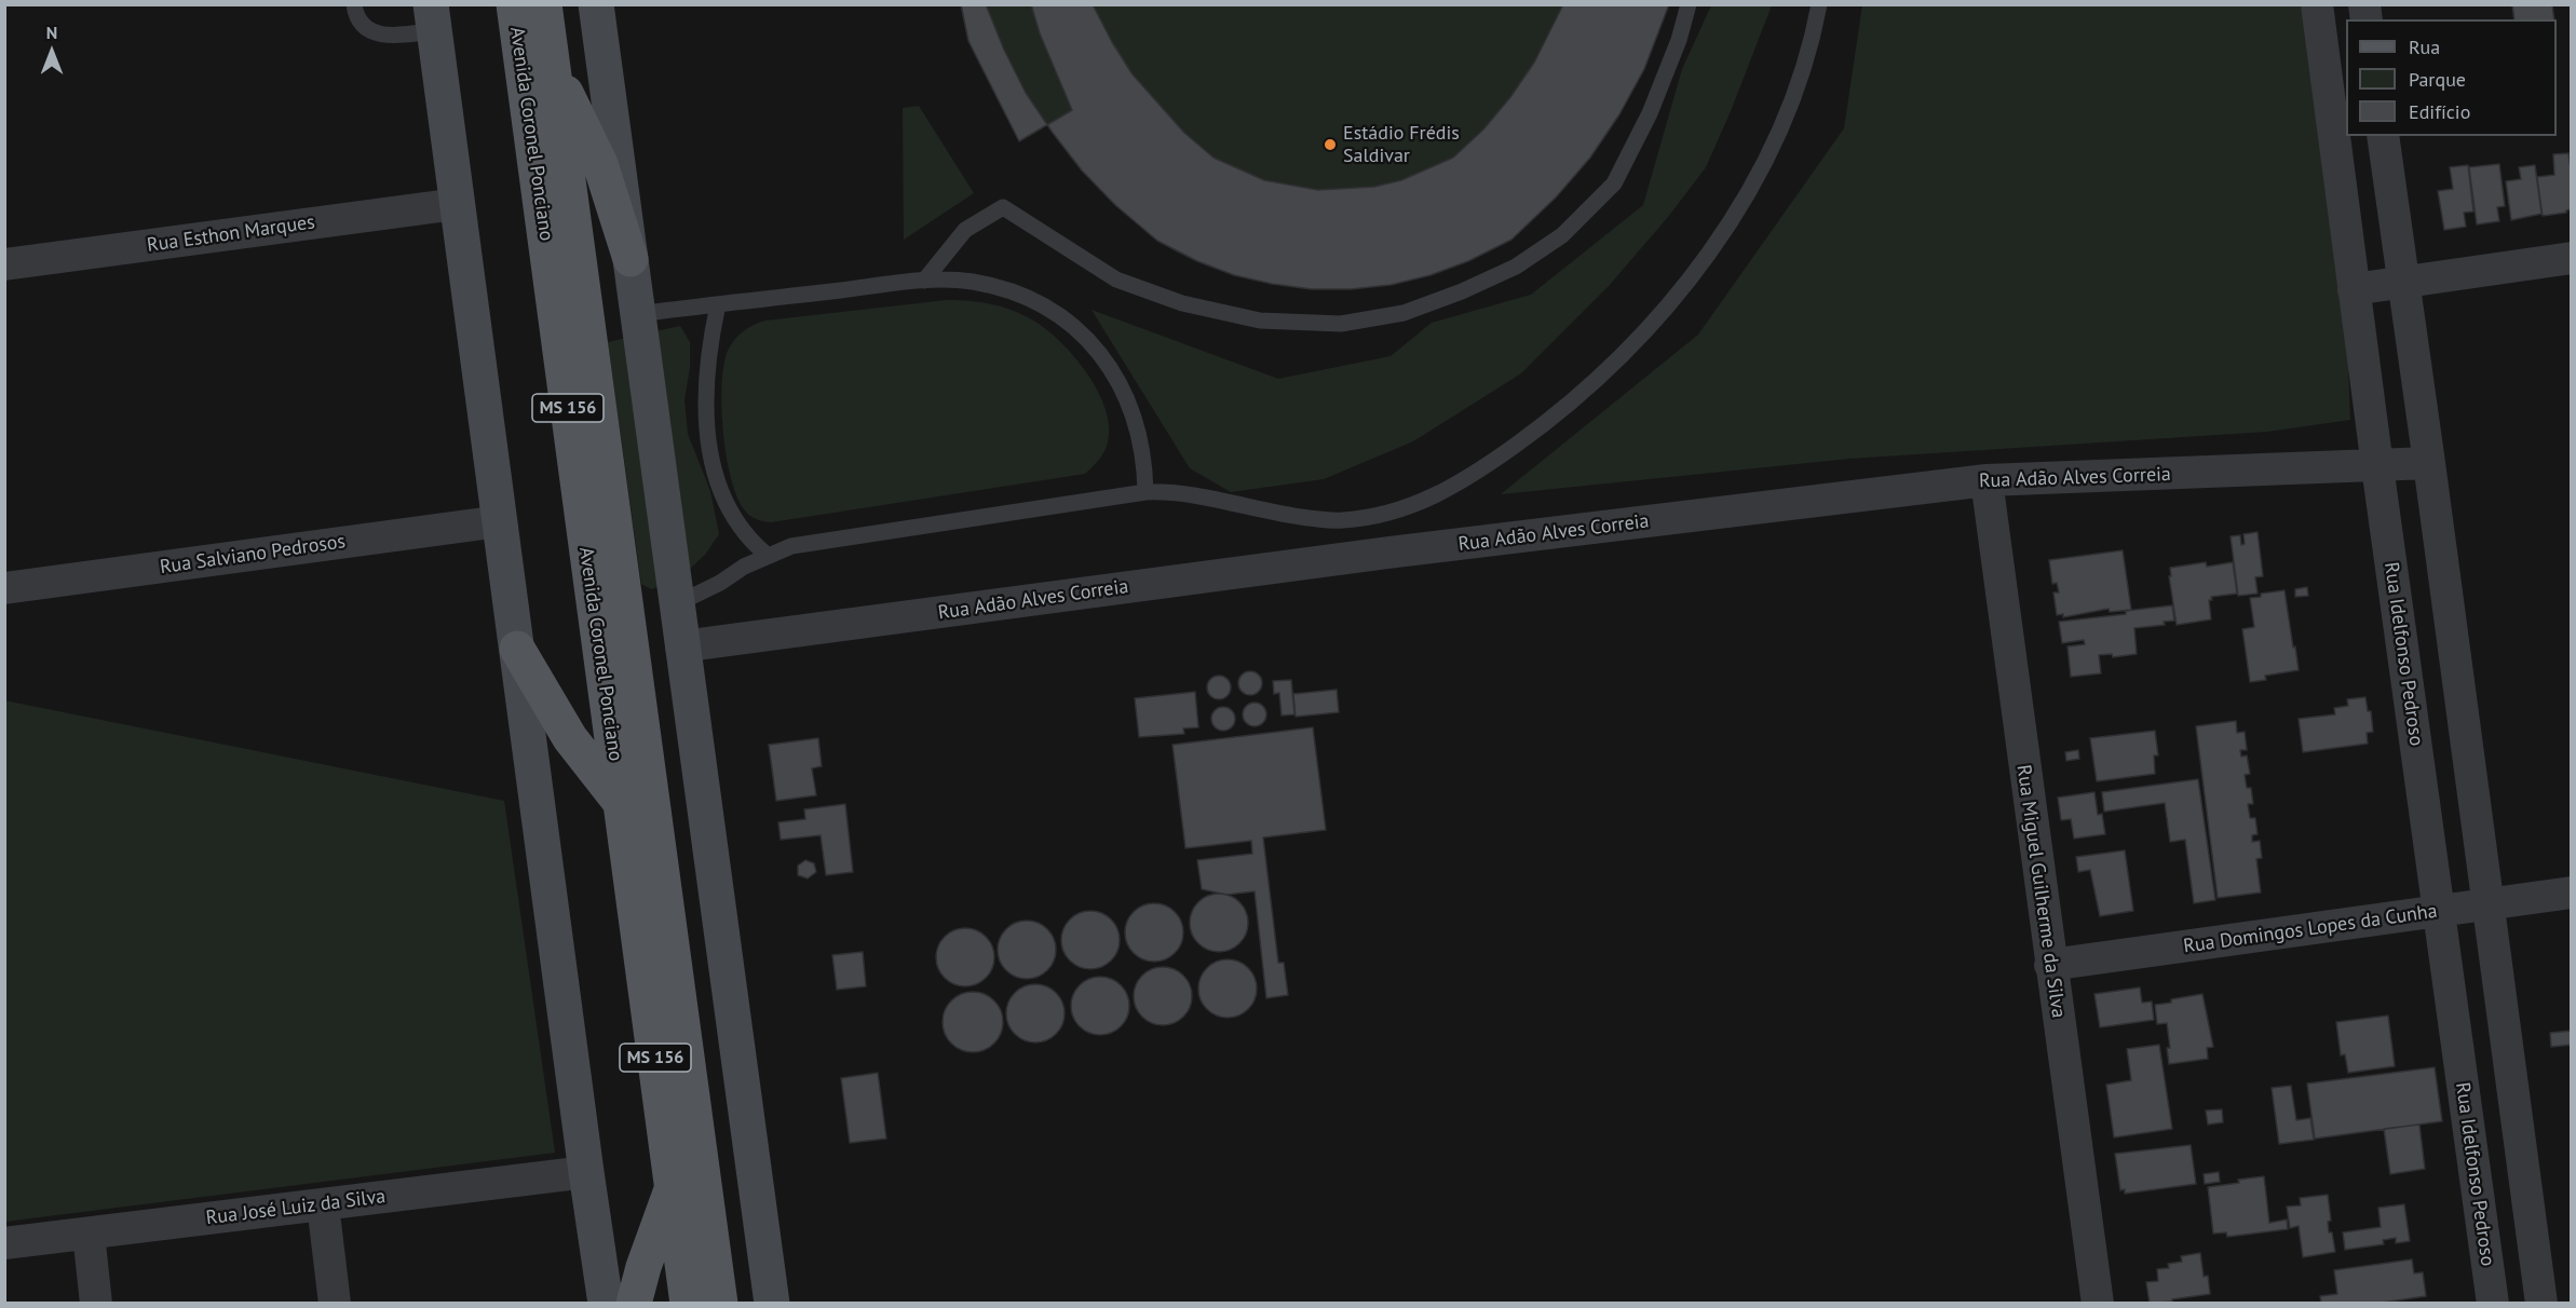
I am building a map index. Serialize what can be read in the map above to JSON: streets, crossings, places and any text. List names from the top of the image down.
{
  "streets": {
    "main road": ["Avenida Coronel Ponciano", "MS 156"],
    "street": [
      "Rua Esthon Marques",
      "Rua Adão Alves Correia",
      "Rua Salviano Pedrosos",
      "Rua Idelfonso Pedroso",
      "Rua Miguel Guilherme da Silva",
      "Rua Domingos Lopes da Cunha",
      "Rua José Luiz da Silva"
    ]
  },
  "crossings": [
    ["Rua Adão Alves Correia", "Rua Idelfonso Pedroso"],
    ["Rua Adão Alves Correia", "Rua Miguel Guilherme da Silva"],
    ["Rua Idelfonso Pedroso", "Rua Domingos Lopes da Cunha"],
    ["Rua Miguel Guilherme da Silva", "Rua Domingos Lopes da Cunha"]
  ],
  "places": ["Estádio Frédis Saldivar"],
  "legend": ["Rua", "Parque", "Edifício"],
  "north": "top"
}
